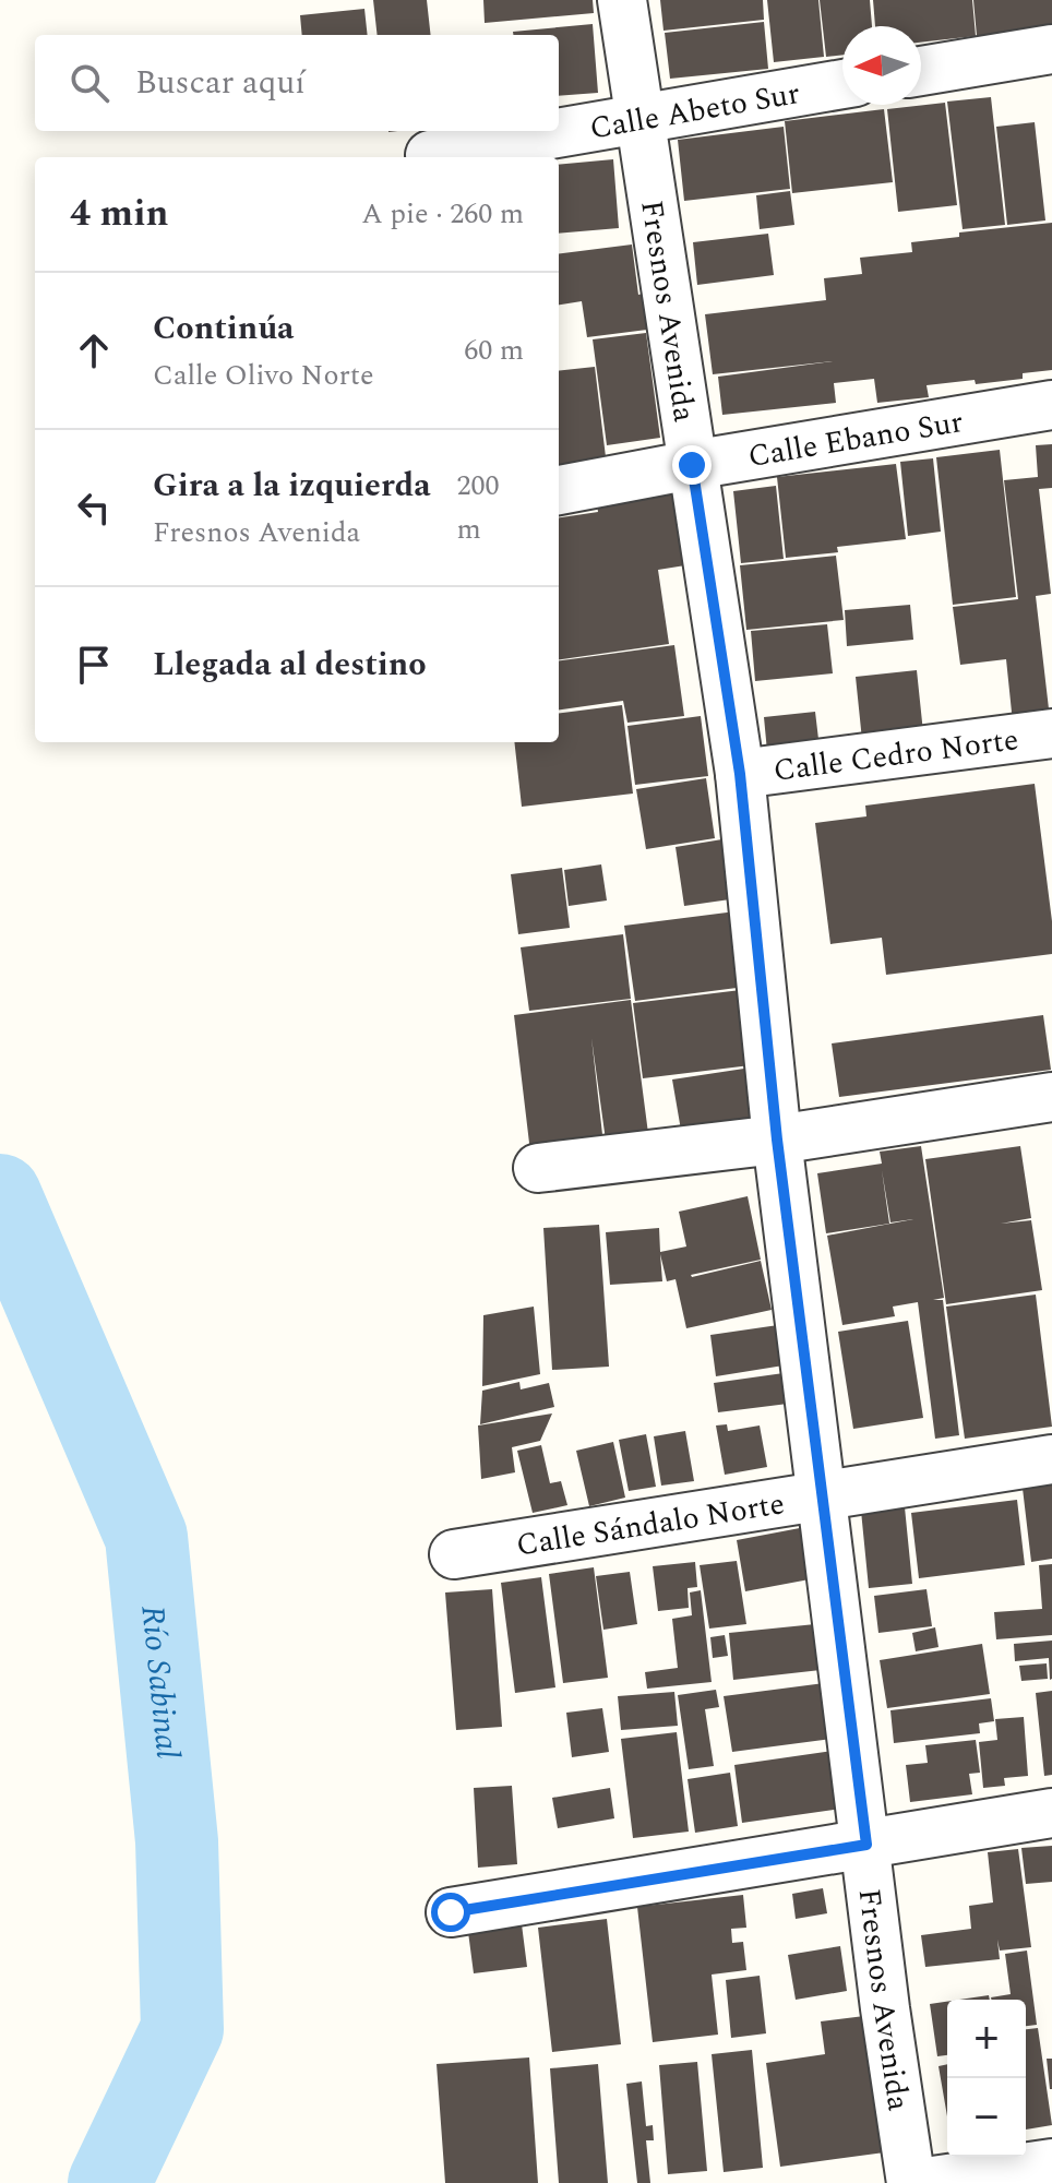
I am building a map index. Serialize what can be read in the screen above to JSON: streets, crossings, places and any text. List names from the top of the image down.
{
  "streets": {
    "street": [
      "Calle Abeto Sur",
      "Fresnos Avenida",
      "Calle Ebano Sur",
      "Calle Cedro Norte",
      "Calle Sándalo Norte"
    ]
  },
  "crossings": [
    ["Calle Abeto Sur", "Fresnos Avenida"],
    ["Fresnos Avenida", "Calle Ebano Sur"],
    ["Fresnos Avenida", "Calle Cedro Norte"],
    ["Fresnos Avenida", "Calle Sándalo Norte"]
  ],
  "water": ["Río Sabinal"],
  "north": "left",
  "page": {
    "search": "Buscar aquí",
    "heading": ["4 min", "A pie · 260 m"],
    "list": [
      ["Continúa", "Calle Olivo Norte", "60 m"],
      ["Gira a la izquierda", "Fresnos Avenida", "200 m"],
      "Llegada al destino"
    ],
    "map_buttons": ["+", "−"]
  }
}
